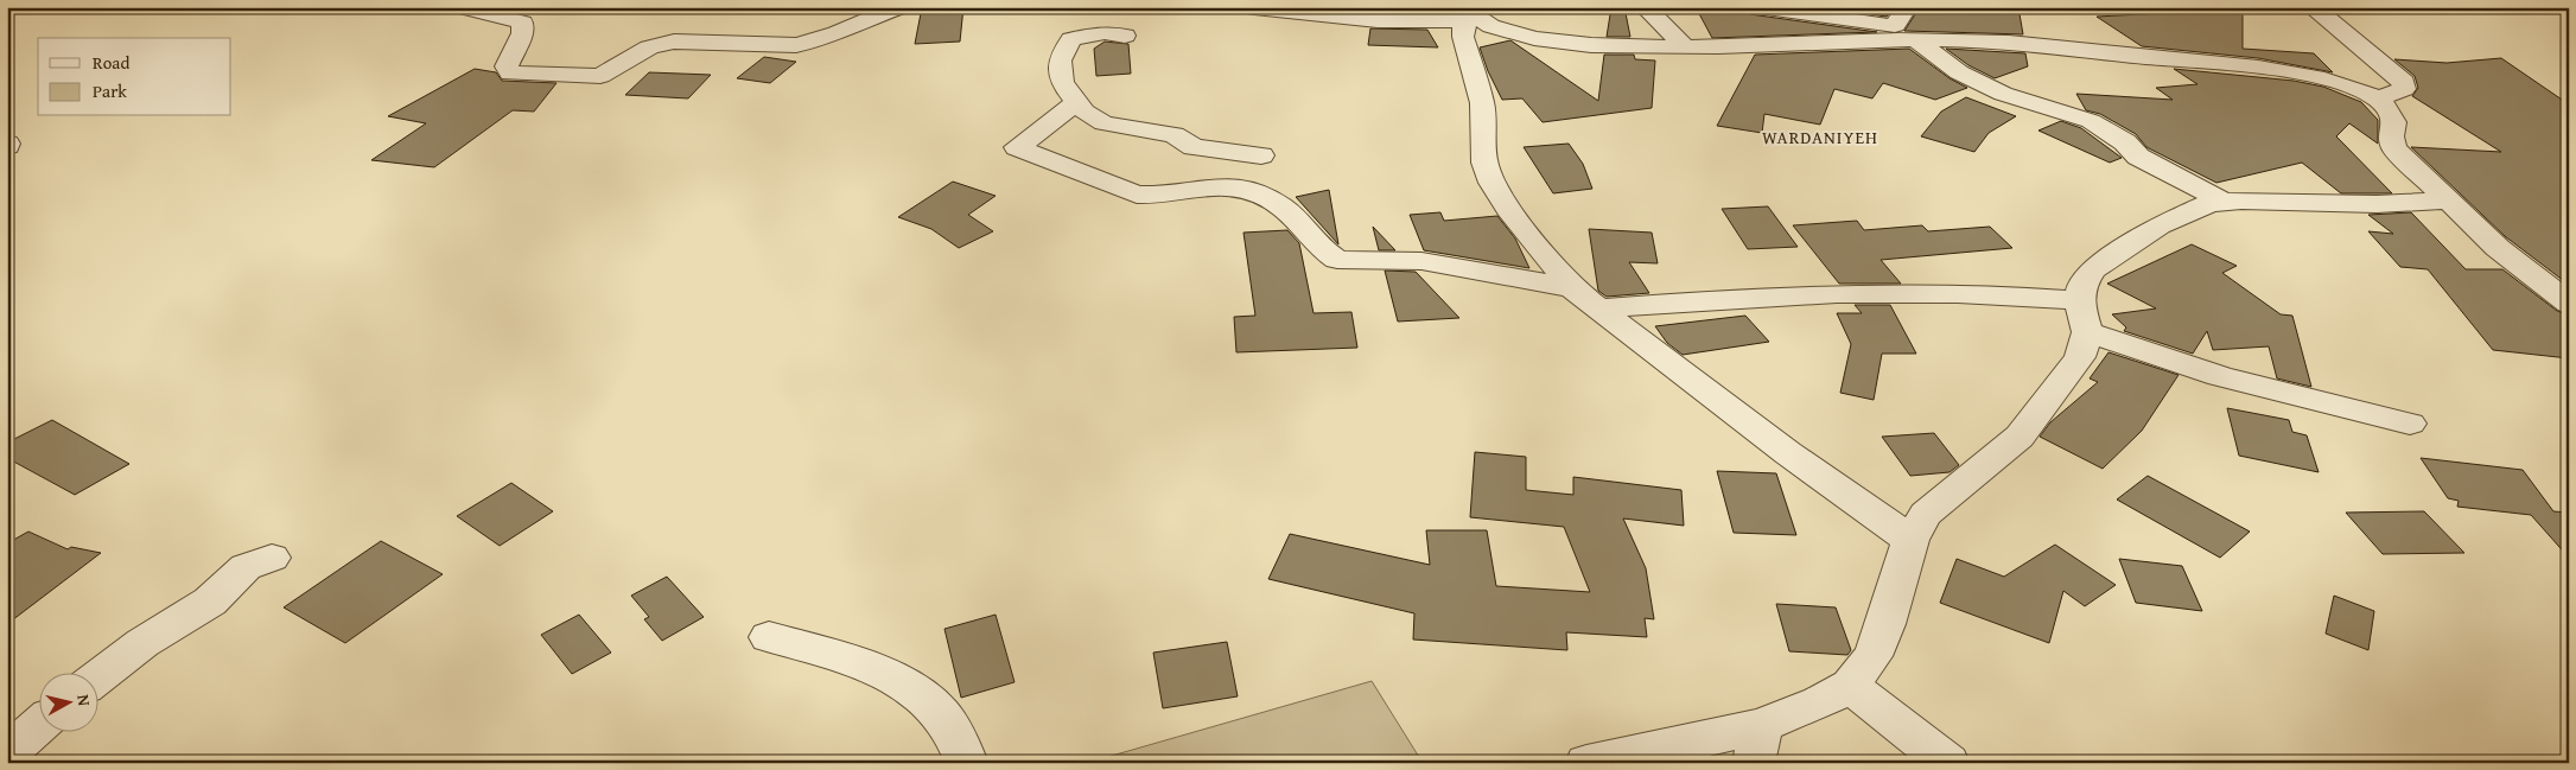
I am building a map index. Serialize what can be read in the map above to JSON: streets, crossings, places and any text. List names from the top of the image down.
{
  "districts": ["WARDANIYEH"],
  "legend": ["Road", "Park"],
  "north": "right"
}
